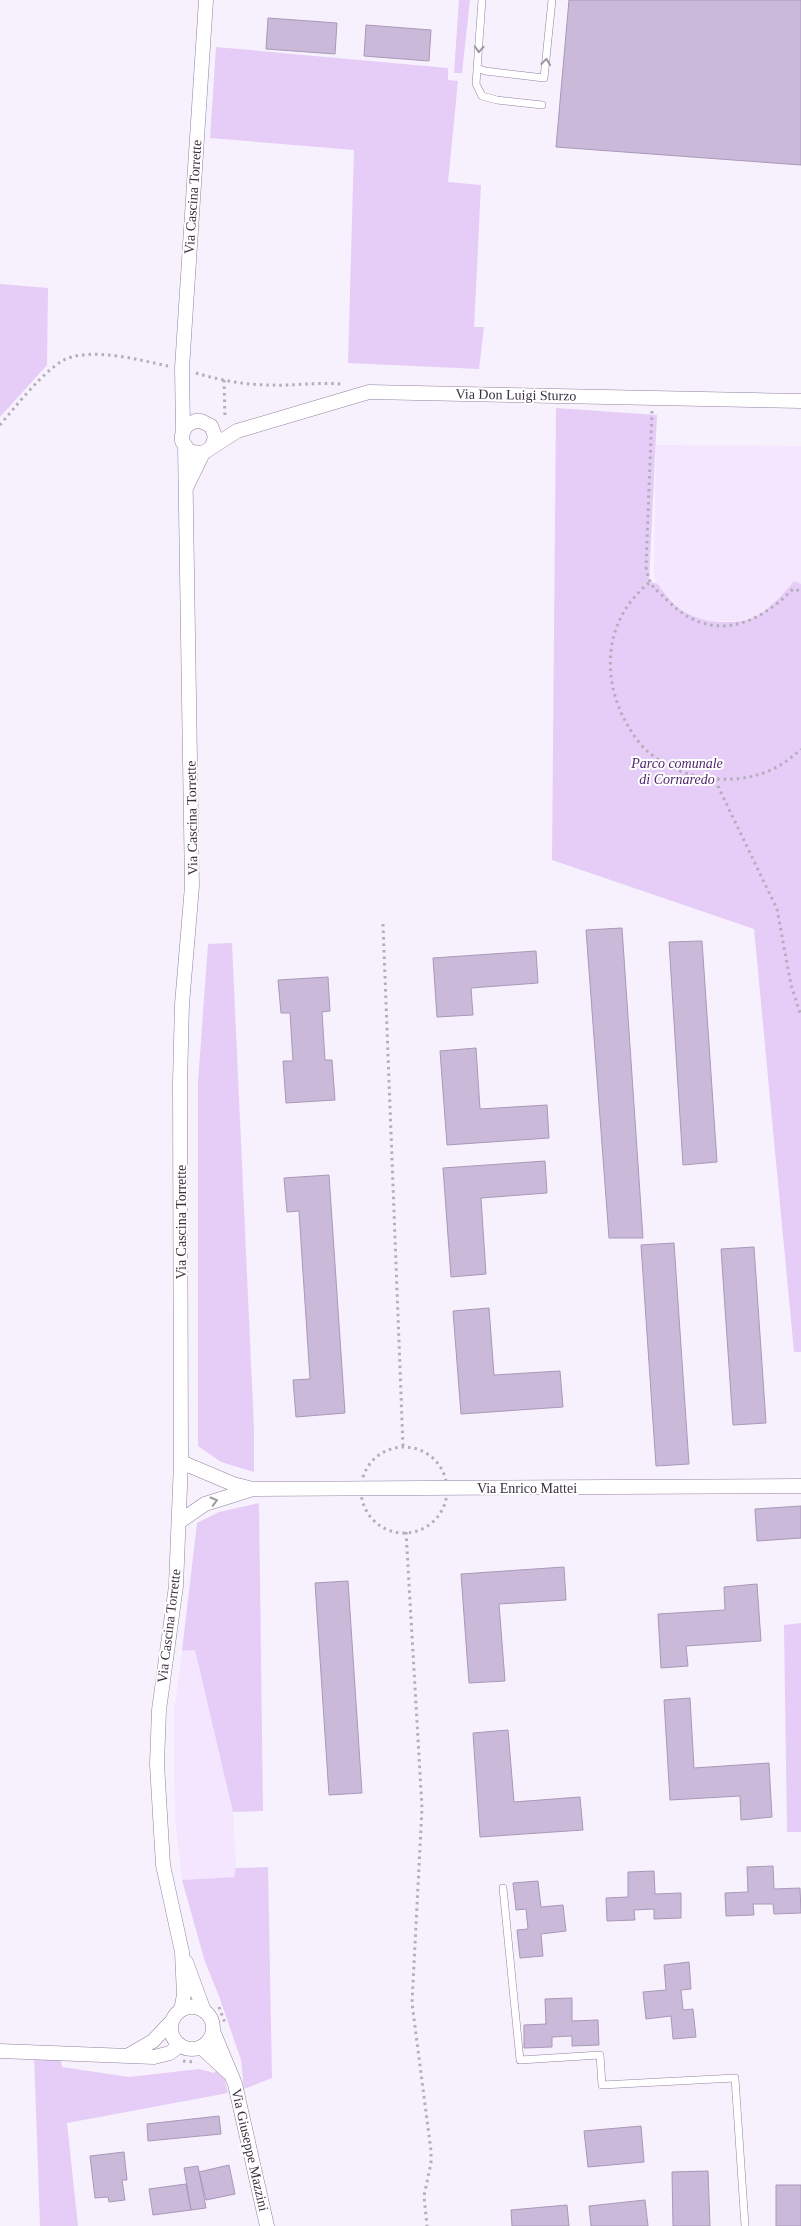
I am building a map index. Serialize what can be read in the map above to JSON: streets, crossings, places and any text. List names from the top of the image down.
{
  "streets": {
    "street": [
      "Via Cascina Torrette",
      "Via Don Luigi Sturzo",
      "Via Enrico Mattei",
      "Via Giuseppe Mazzini"
    ]
  },
  "crossings": [
    ["Via Cascina Torrette", "Via Don Luigi Sturzo"],
    ["Via Cascina Torrette", "Via Enrico Mattei"],
    ["Via Cascina Torrette", "Via Giuseppe Mazzini"]
  ],
  "parks": ["Parco comunale di Cornaredo"]
}
